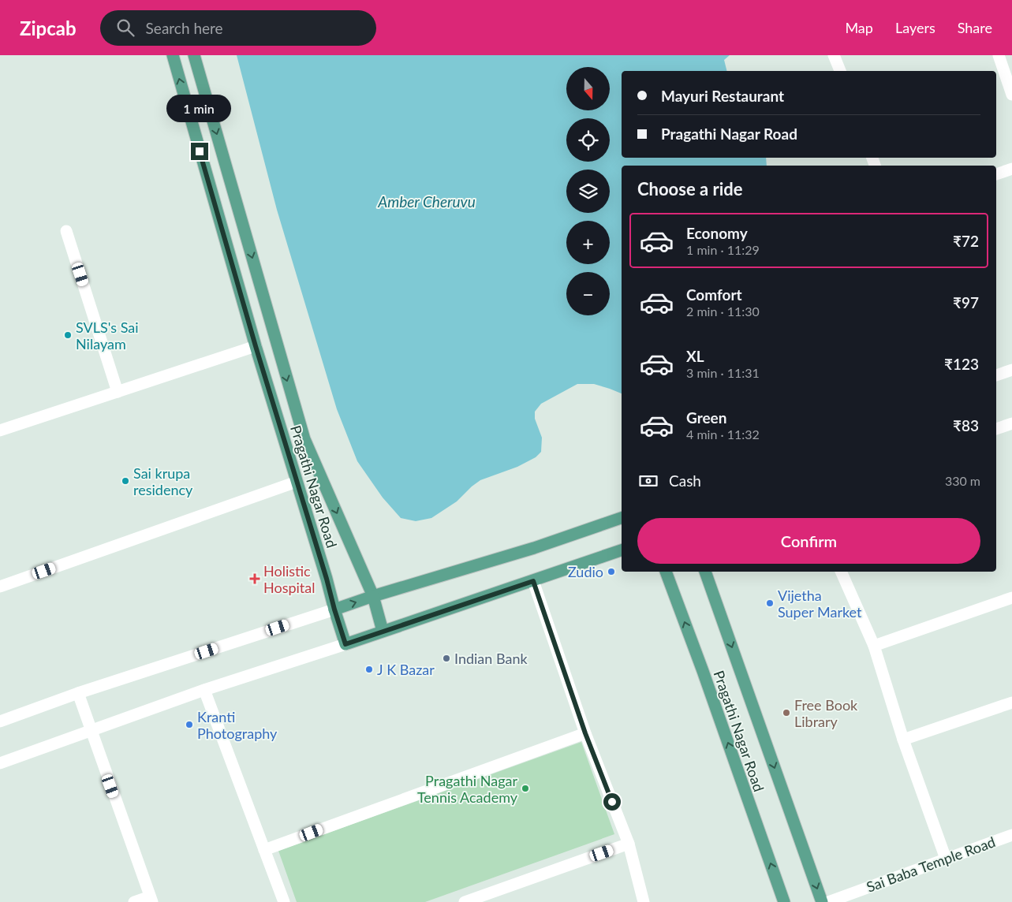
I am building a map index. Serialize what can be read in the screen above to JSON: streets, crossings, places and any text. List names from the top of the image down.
{
  "streets": {
    "main road": ["Pragathi Nagar Road"],
    "street": ["Sai Baba Temple Road"]
  },
  "water": ["Amber Cheruvu"],
  "places": {
    "other": [
      "SVLS's Sai Nilayam",
      "Sai krupa residency",
      "Zudio",
      "Vijetha Super Market",
      "Indian Bank",
      "J K Bazar",
      "Free Book Library",
      "Kranti Photography",
      "Pragathi Nagar Tennis Academy"
    ],
    "health": ["Holistic Hospital"]
  },
  "north": "bottom",
  "page": {
    "header": "Zipcab",
    "search": "Search here",
    "nav": ["Map", "Layers", "Share"],
    "map_buttons": ["+", "−"],
    "banner": ["Mayuri Restaurant", "Pragathi Nagar Road"],
    "bubble": "1 min",
    "heading": "Choose a ride",
    "list": [
      {
        "name": "Economy",
        "note": "1 min · 11:29",
        "value": "₹72"
      },
      {
        "name": "Comfort",
        "note": "2 min · 11:30",
        "value": "₹97"
      },
      {
        "name": "XL",
        "note": "3 min · 11:31",
        "value": "₹123"
      },
      {
        "name": "Green",
        "note": "4 min · 11:32",
        "value": "₹83"
      }
    ],
    "pay": ["Cash", "330 m"],
    "buttons": "Confirm"
  }
}
